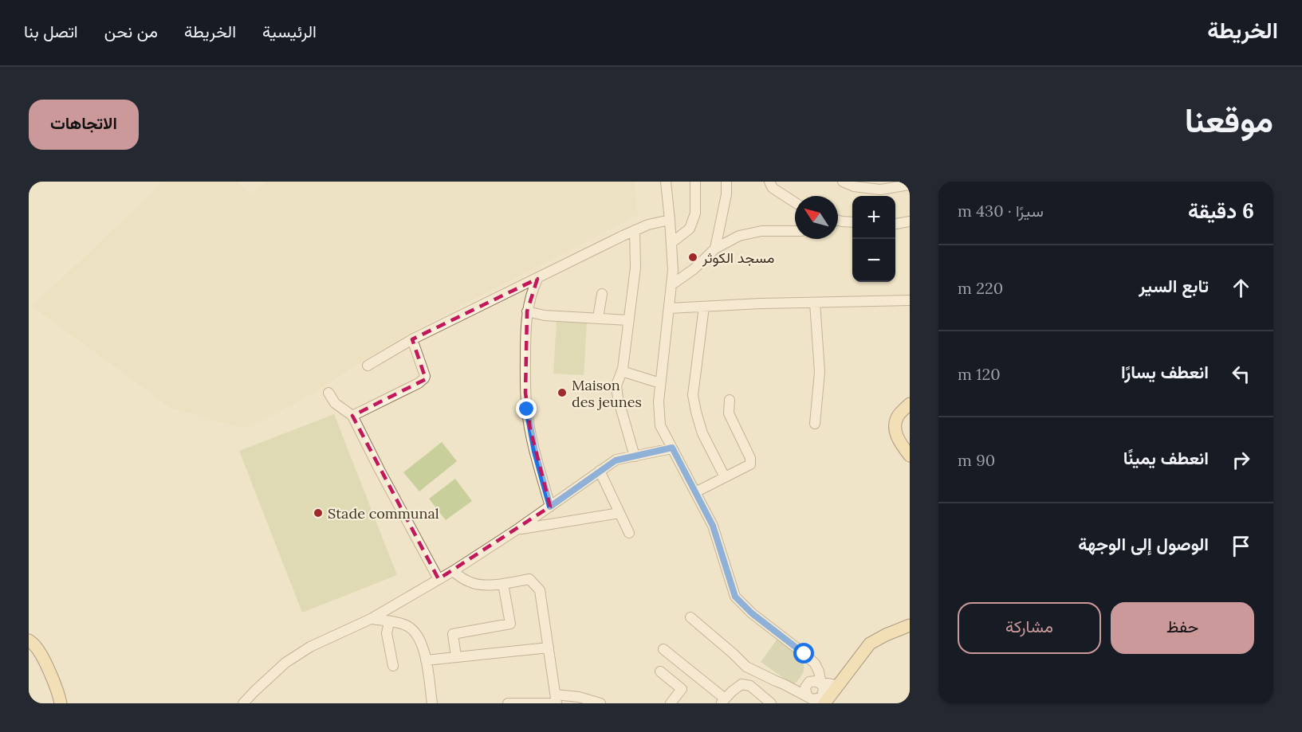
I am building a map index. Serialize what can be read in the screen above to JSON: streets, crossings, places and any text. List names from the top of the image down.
{
  "places": ["مسجد الكوثر", "Maison des jeunes", "Stade communal"],
  "north": "top left",
  "page": {
    "header": "الخريطة",
    "nav": [
      "الرئيسية",
      "الخريطة",
      "من نحن",
      "اتصل بنا"
    ],
    "title": "موقعنا",
    "buttons": [
      "الاتجاهات",
      ["حفظ", "مشاركة"]
    ],
    "heading": ["6 دقيقة", "سيرًا · 430 m"],
    "map_buttons": ["+", "−"],
    "list": [
      ["تابع السير", "220 m"],
      ["انعطف يسارًا", "120 m"],
      ["انعطف يمينًا", "90 m"],
      "الوصول إلى الوجهة"
    ]
  }
}
